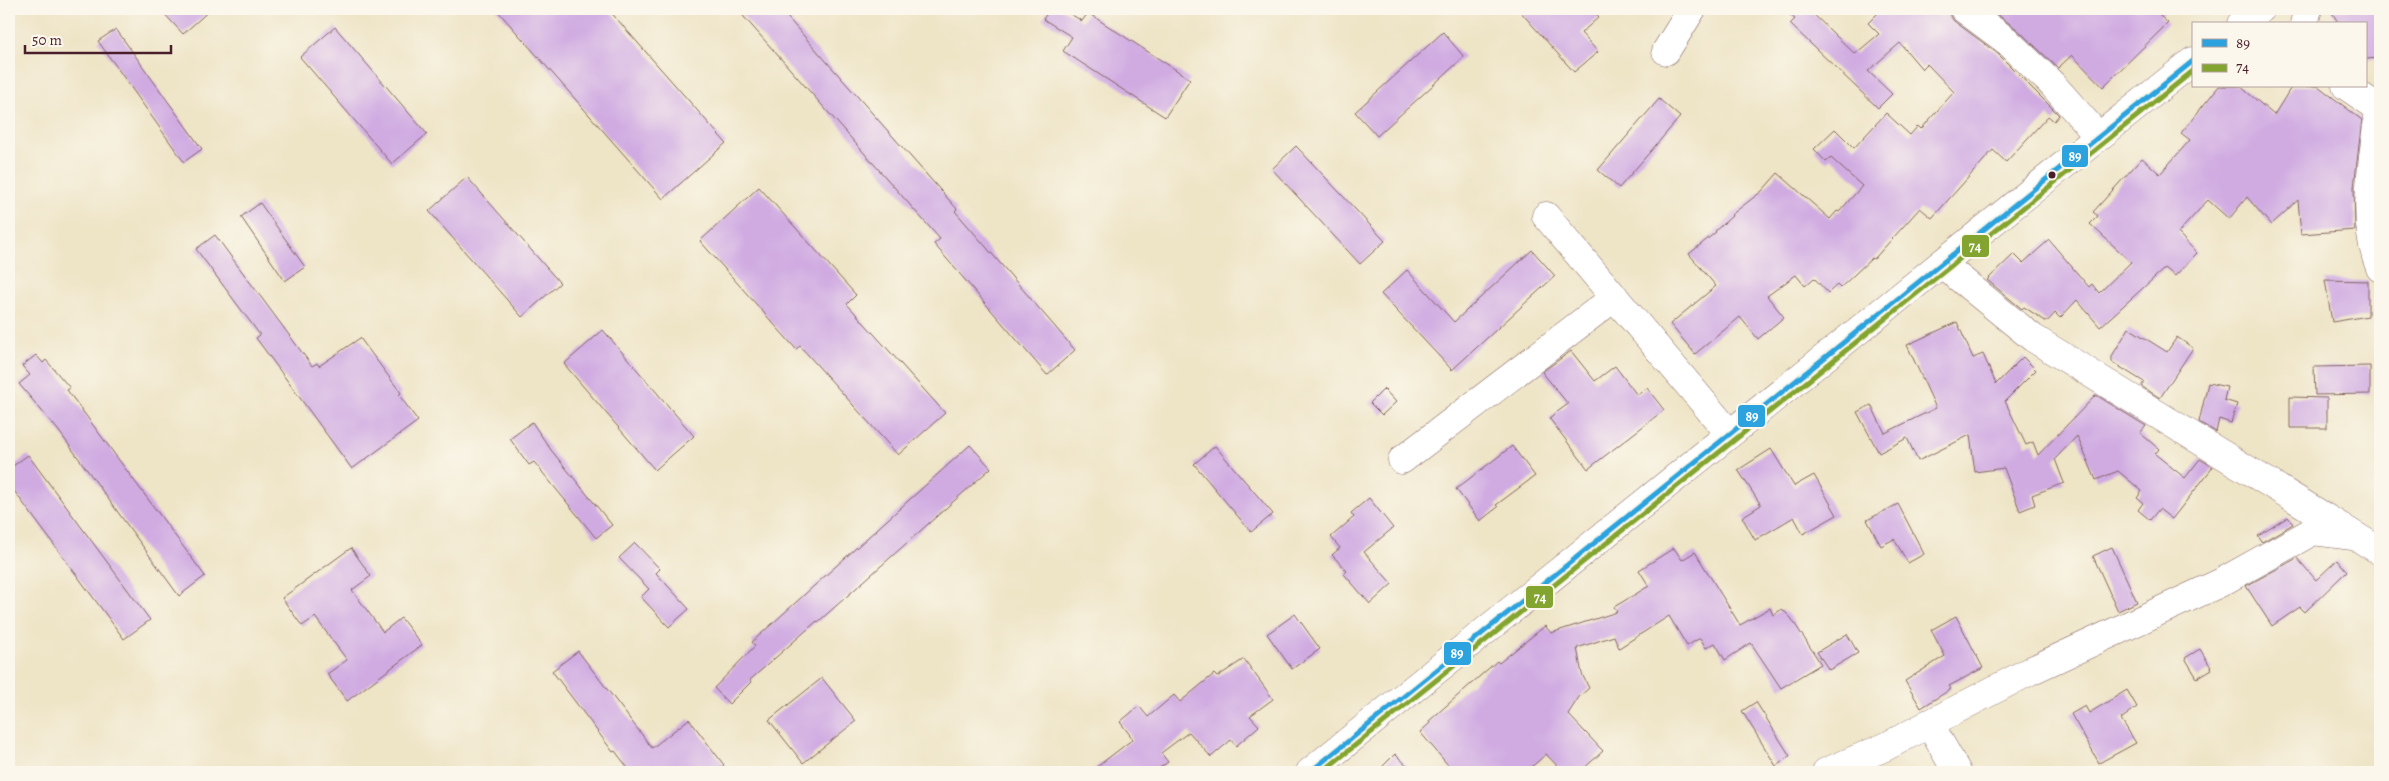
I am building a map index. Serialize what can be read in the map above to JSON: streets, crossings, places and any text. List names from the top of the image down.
{
  "lines": ["transit line 89", "transit line 74"],
  "legend": ["89", "74"],
  "scale_bar": "50 m"
}
